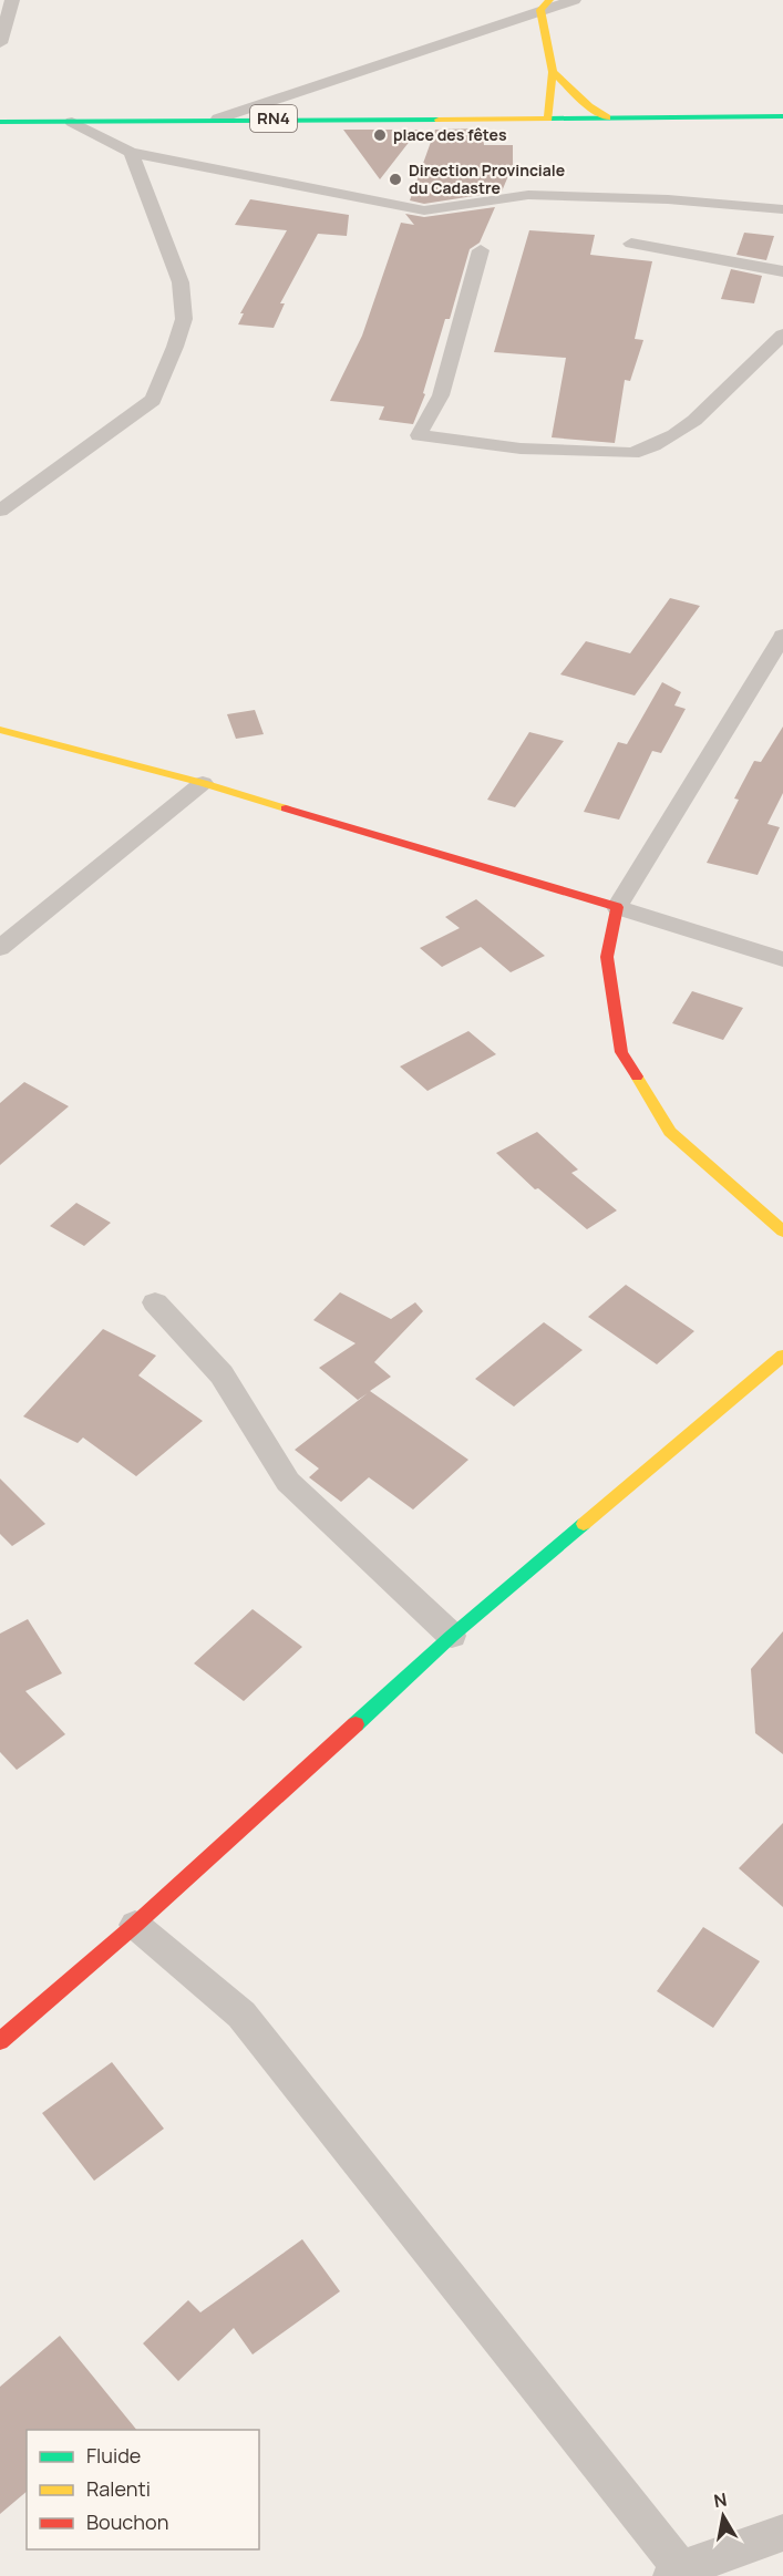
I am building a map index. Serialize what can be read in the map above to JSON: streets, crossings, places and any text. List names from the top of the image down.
{
  "streets": {
    "main road": ["RN4"]
  },
  "places": ["place des fêtes", "Direction Provinciale du Cadastre"],
  "legend": ["Fluide", "Ralenti", "Bouchon"],
  "north": "top"
}
